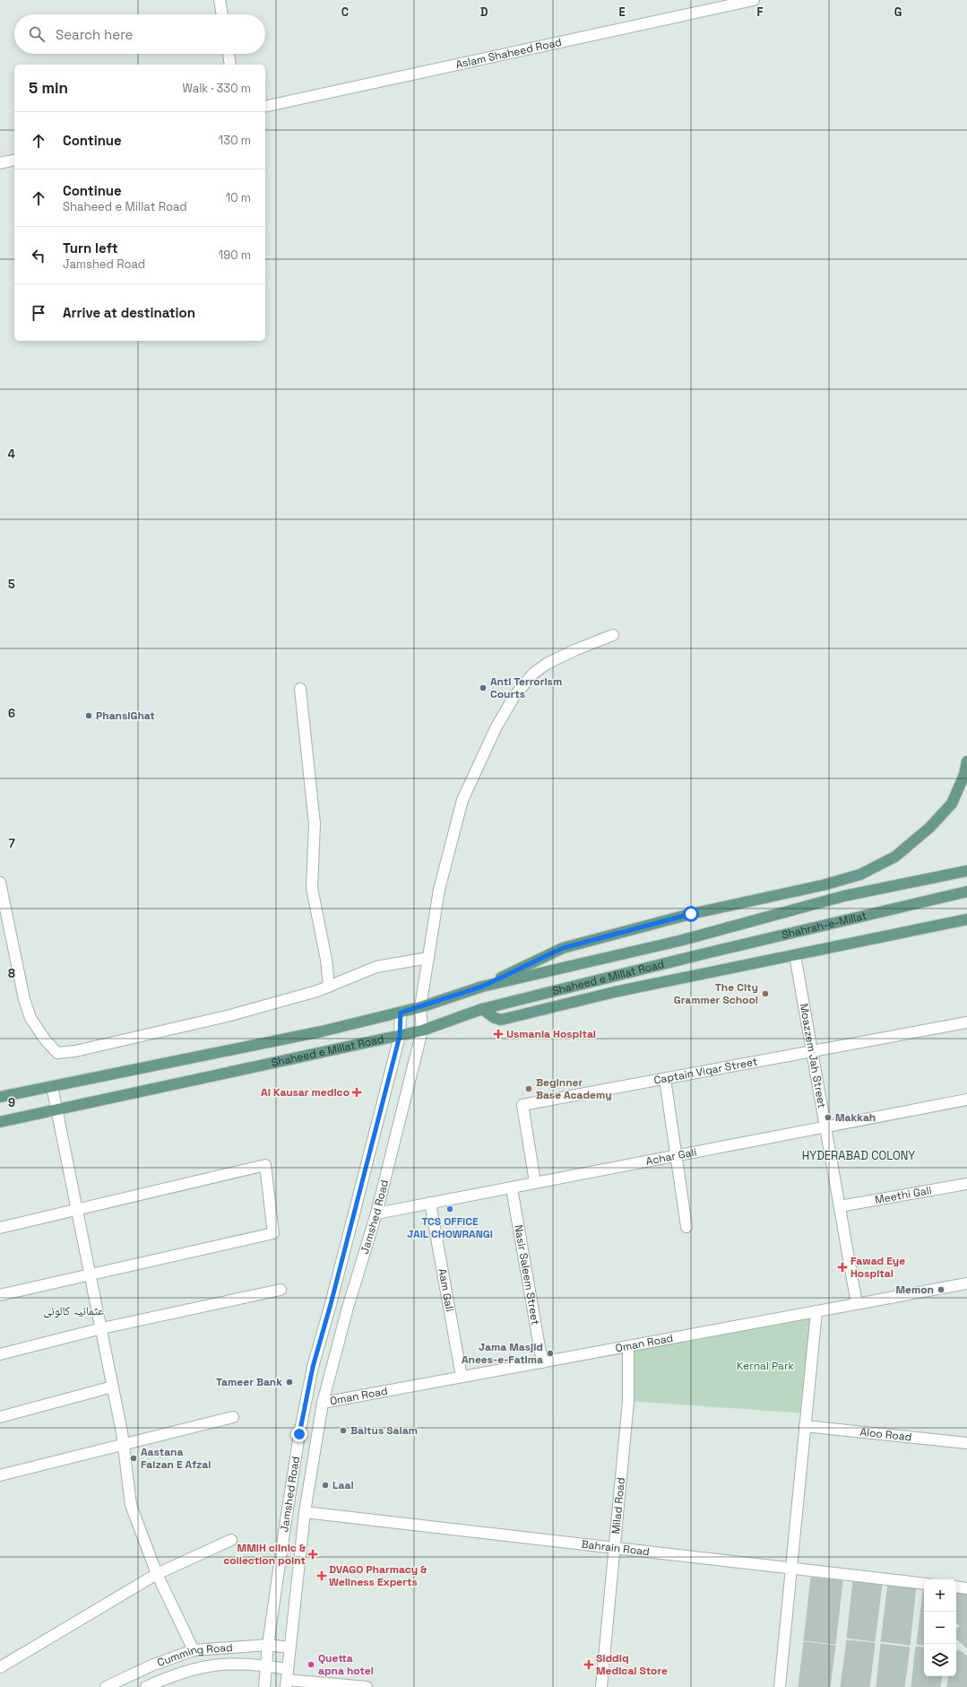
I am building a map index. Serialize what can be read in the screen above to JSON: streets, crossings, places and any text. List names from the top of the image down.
{
  "streets": {
    "main road": ["Shahrah-e-Millat", "Shaheed e Millat Road"],
    "street": [
      "Aslam Shaheed Road",
      "Moazzem Jah Street",
      "Captain Viqar Street",
      "Achar Gali",
      "Meethi Gali",
      "Jamshed Road",
      "Nasir Saleem Street",
      "Aam Gali",
      "Oman Road",
      "Aloo Road",
      "Milad Road",
      "Bahrain Road",
      "Cumming Road"
    ]
  },
  "crossings": [
    ["Shahrah-e-Millat", "Shaheed e Millat Road"],
    ["Shaheed e Millat Road", "Jamshed Road"],
    ["Moazzem Jah Street", "Captain Viqar Street"],
    ["Moazzem Jah Street", "Achar Gali"],
    ["Moazzem Jah Street", "Meethi Gali"],
    ["Moazzem Jah Street", "Oman Road"],
    ["Captain Viqar Street", "Achar Gali"],
    ["Achar Gali", "Jamshed Road"],
    ["Achar Gali", "Nasir Saleem Street"],
    ["Achar Gali", "Aam Gali"],
    ["Jamshed Road", "Oman Road"],
    ["Jamshed Road", "Bahrain Road"],
    ["Jamshed Road", "Cumming Road"],
    ["Nasir Saleem Street", "Oman Road"],
    ["Aam Gali", "Oman Road"],
    ["Oman Road", "Milad Road"],
    ["Milad Road", "Bahrain Road"]
  ],
  "districts": ["HYDERABAD COLONY", "عثمانیہ کالونی"],
  "parks": ["Kernal Park"],
  "places": {
    "other": [
      "Anti Terrorism Courts",
      "PhansiGhat",
      "The City Grammer School",
      "Beginner Base Academy",
      "Makkah",
      "TCS OFFICE JAIL CHOWRANGI",
      "Memon",
      "Jama Masjid Anees-e-Fatima",
      "Tameer Bank",
      "Baitus Salam",
      "Aastana Faizan E Afzal",
      "Laal",
      "Quetta apna hotel"
    ],
    "health": [
      "Usmania Hospital",
      "Al Kausar medico",
      "Fawad Eye Hospital",
      "MMIH clinic & collection point",
      "DVAGO Pharmacy & Wellness Experts",
      "Siddiq Medical Store"
    ]
  },
  "page": {
    "search": "Search here",
    "heading": ["5 min", "Walk · 330 m"],
    "list": [
      ["Continue", "130 m"],
      ["Continue", "Shaheed e Millat Road", "10 m"],
      ["Turn left", "Jamshed Road", "190 m"],
      "Arrive at destination"
    ],
    "map_buttons": ["+", "−"]
  },
  "grid": {
    "columns": [
      "C",
      "D",
      "E",
      "F",
      "G"
    ],
    "rows": [
      "4",
      "5",
      "6",
      "7",
      "8",
      "9"
    ]
  }
}
